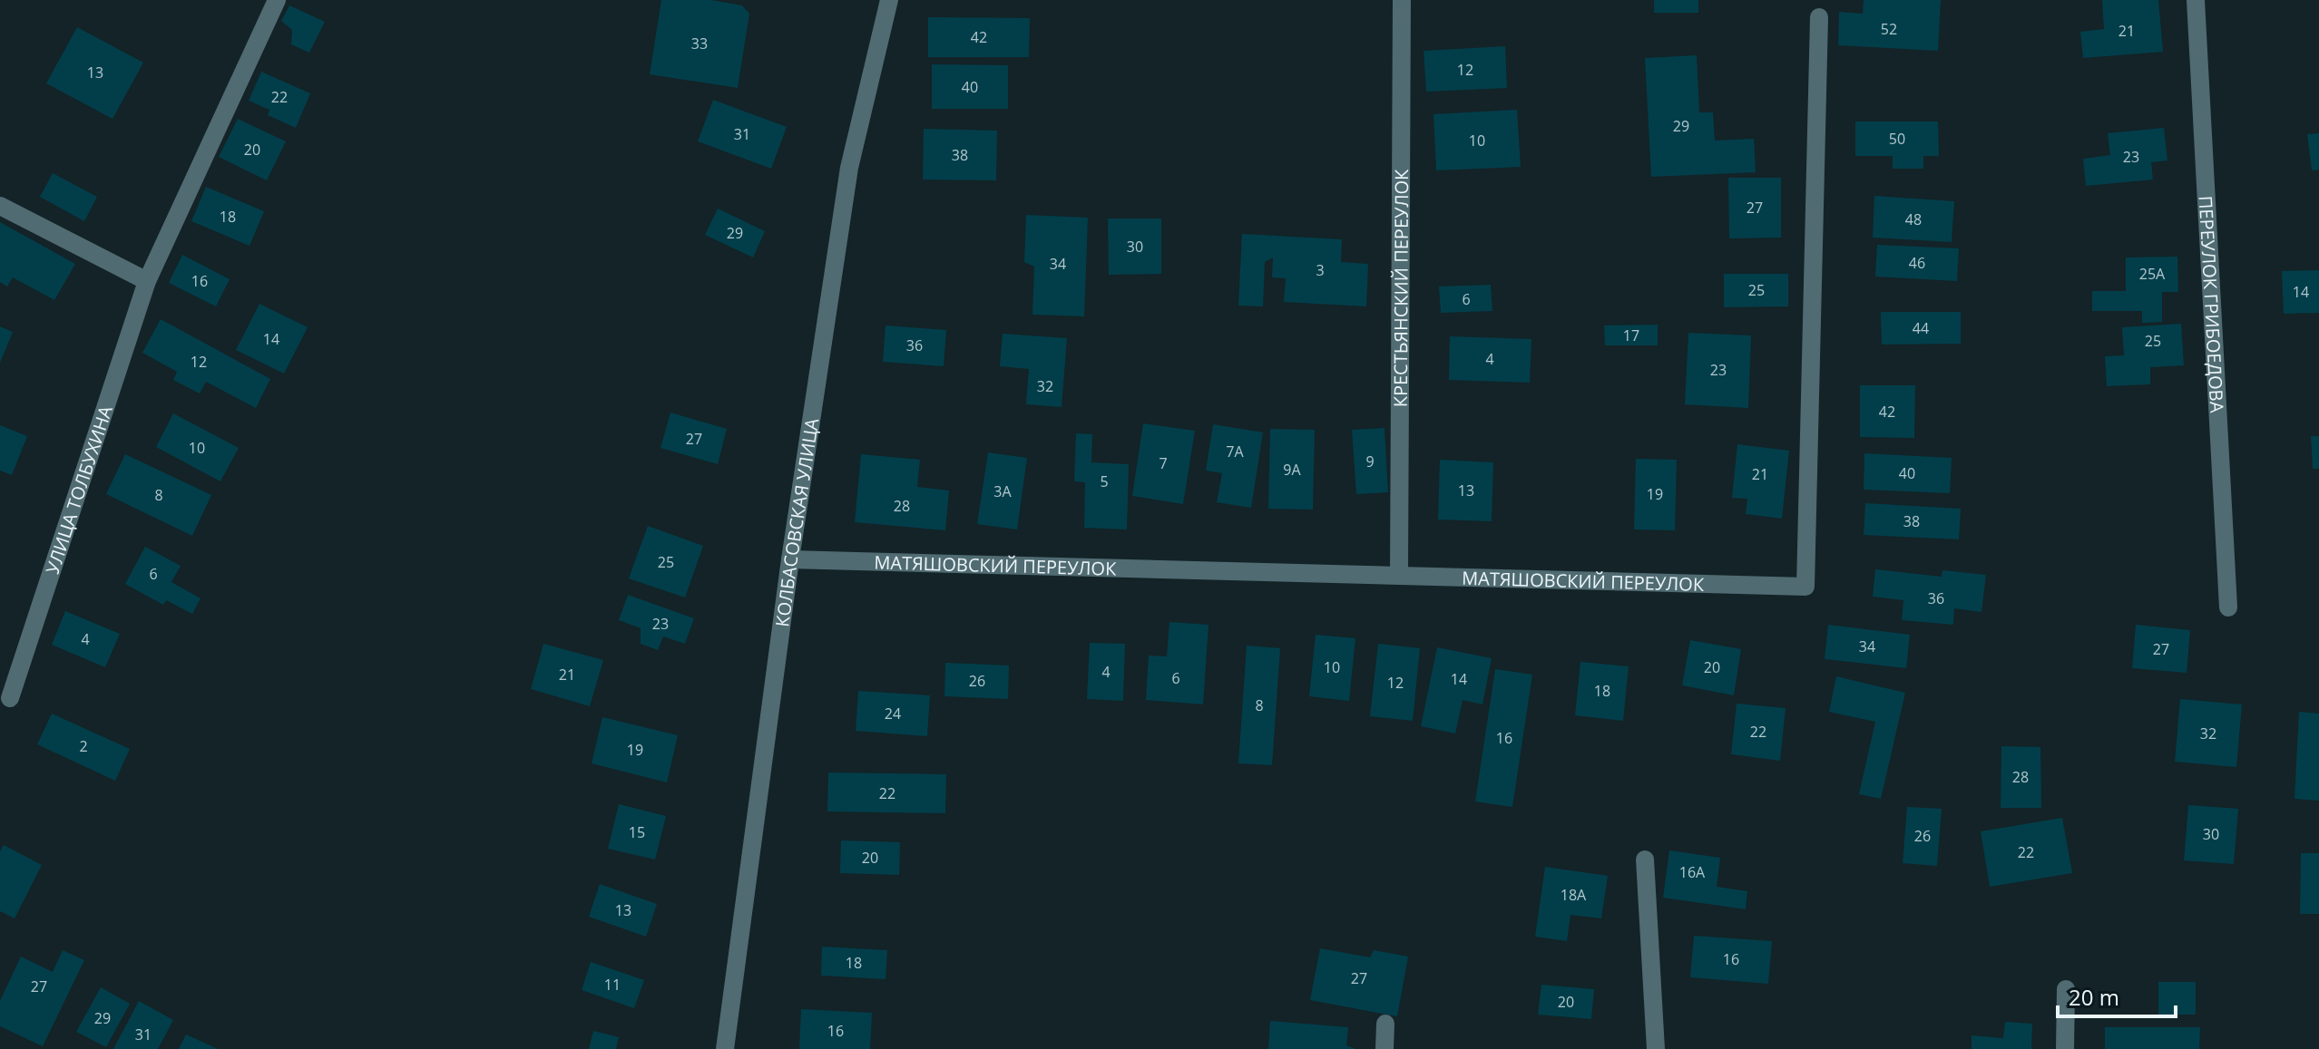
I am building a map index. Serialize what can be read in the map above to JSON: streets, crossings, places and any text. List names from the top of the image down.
{
  "streets": {
    "street": [
      "КРЕСТЬЯНСКИЙ ПЕРЕУЛОК",
      "ПЕРЕУЛОК ГРИБОЕДОВА",
      "УЛИЦА ТОЛБУХИНА",
      "КОЛБАСОВСКАЯ УЛИЦА",
      "МАТЯШОВСКИЙ ПЕРЕУЛОК"
    ]
  },
  "crossings": [
    ["КРЕСТЬЯНСКИЙ ПЕРЕУЛОК", "МАТЯШОВСКИЙ ПЕРЕУЛОК"],
    ["КОЛБАСОВСКАЯ УЛИЦА", "МАТЯШОВСКИЙ ПЕРЕУЛОК"]
  ],
  "house_numbers": [
    "52",
    "21",
    "42",
    "33",
    "12",
    "13",
    "40",
    "22",
    "29",
    "31",
    "50",
    "10",
    "20",
    "38",
    "23",
    "27",
    "18",
    "48",
    "29",
    "30",
    "46",
    "34",
    "3",
    "25А",
    "16",
    "25",
    "14",
    "6",
    "44",
    "17",
    "14",
    "25",
    "36",
    "4",
    "12",
    "23",
    "32",
    "42",
    "27",
    "10",
    "7А",
    "9",
    "7",
    "9А",
    "40",
    "21",
    "5",
    "13",
    "3А",
    "19",
    "8",
    "28",
    "38",
    "25",
    "6",
    "36",
    "23",
    "4",
    "34",
    "27",
    "10",
    "20",
    "4",
    "21",
    "6",
    "14",
    "26",
    "12",
    "18",
    "8",
    "24",
    "22",
    "32",
    "16",
    "2",
    "19",
    "28",
    "22",
    "15",
    "30",
    "26",
    "22",
    "20",
    "16А",
    "18А",
    "13",
    "16",
    "18",
    "27",
    "11",
    "27",
    "20",
    "29",
    "16",
    "31"
  ],
  "scale_bar": "20 m"
}
